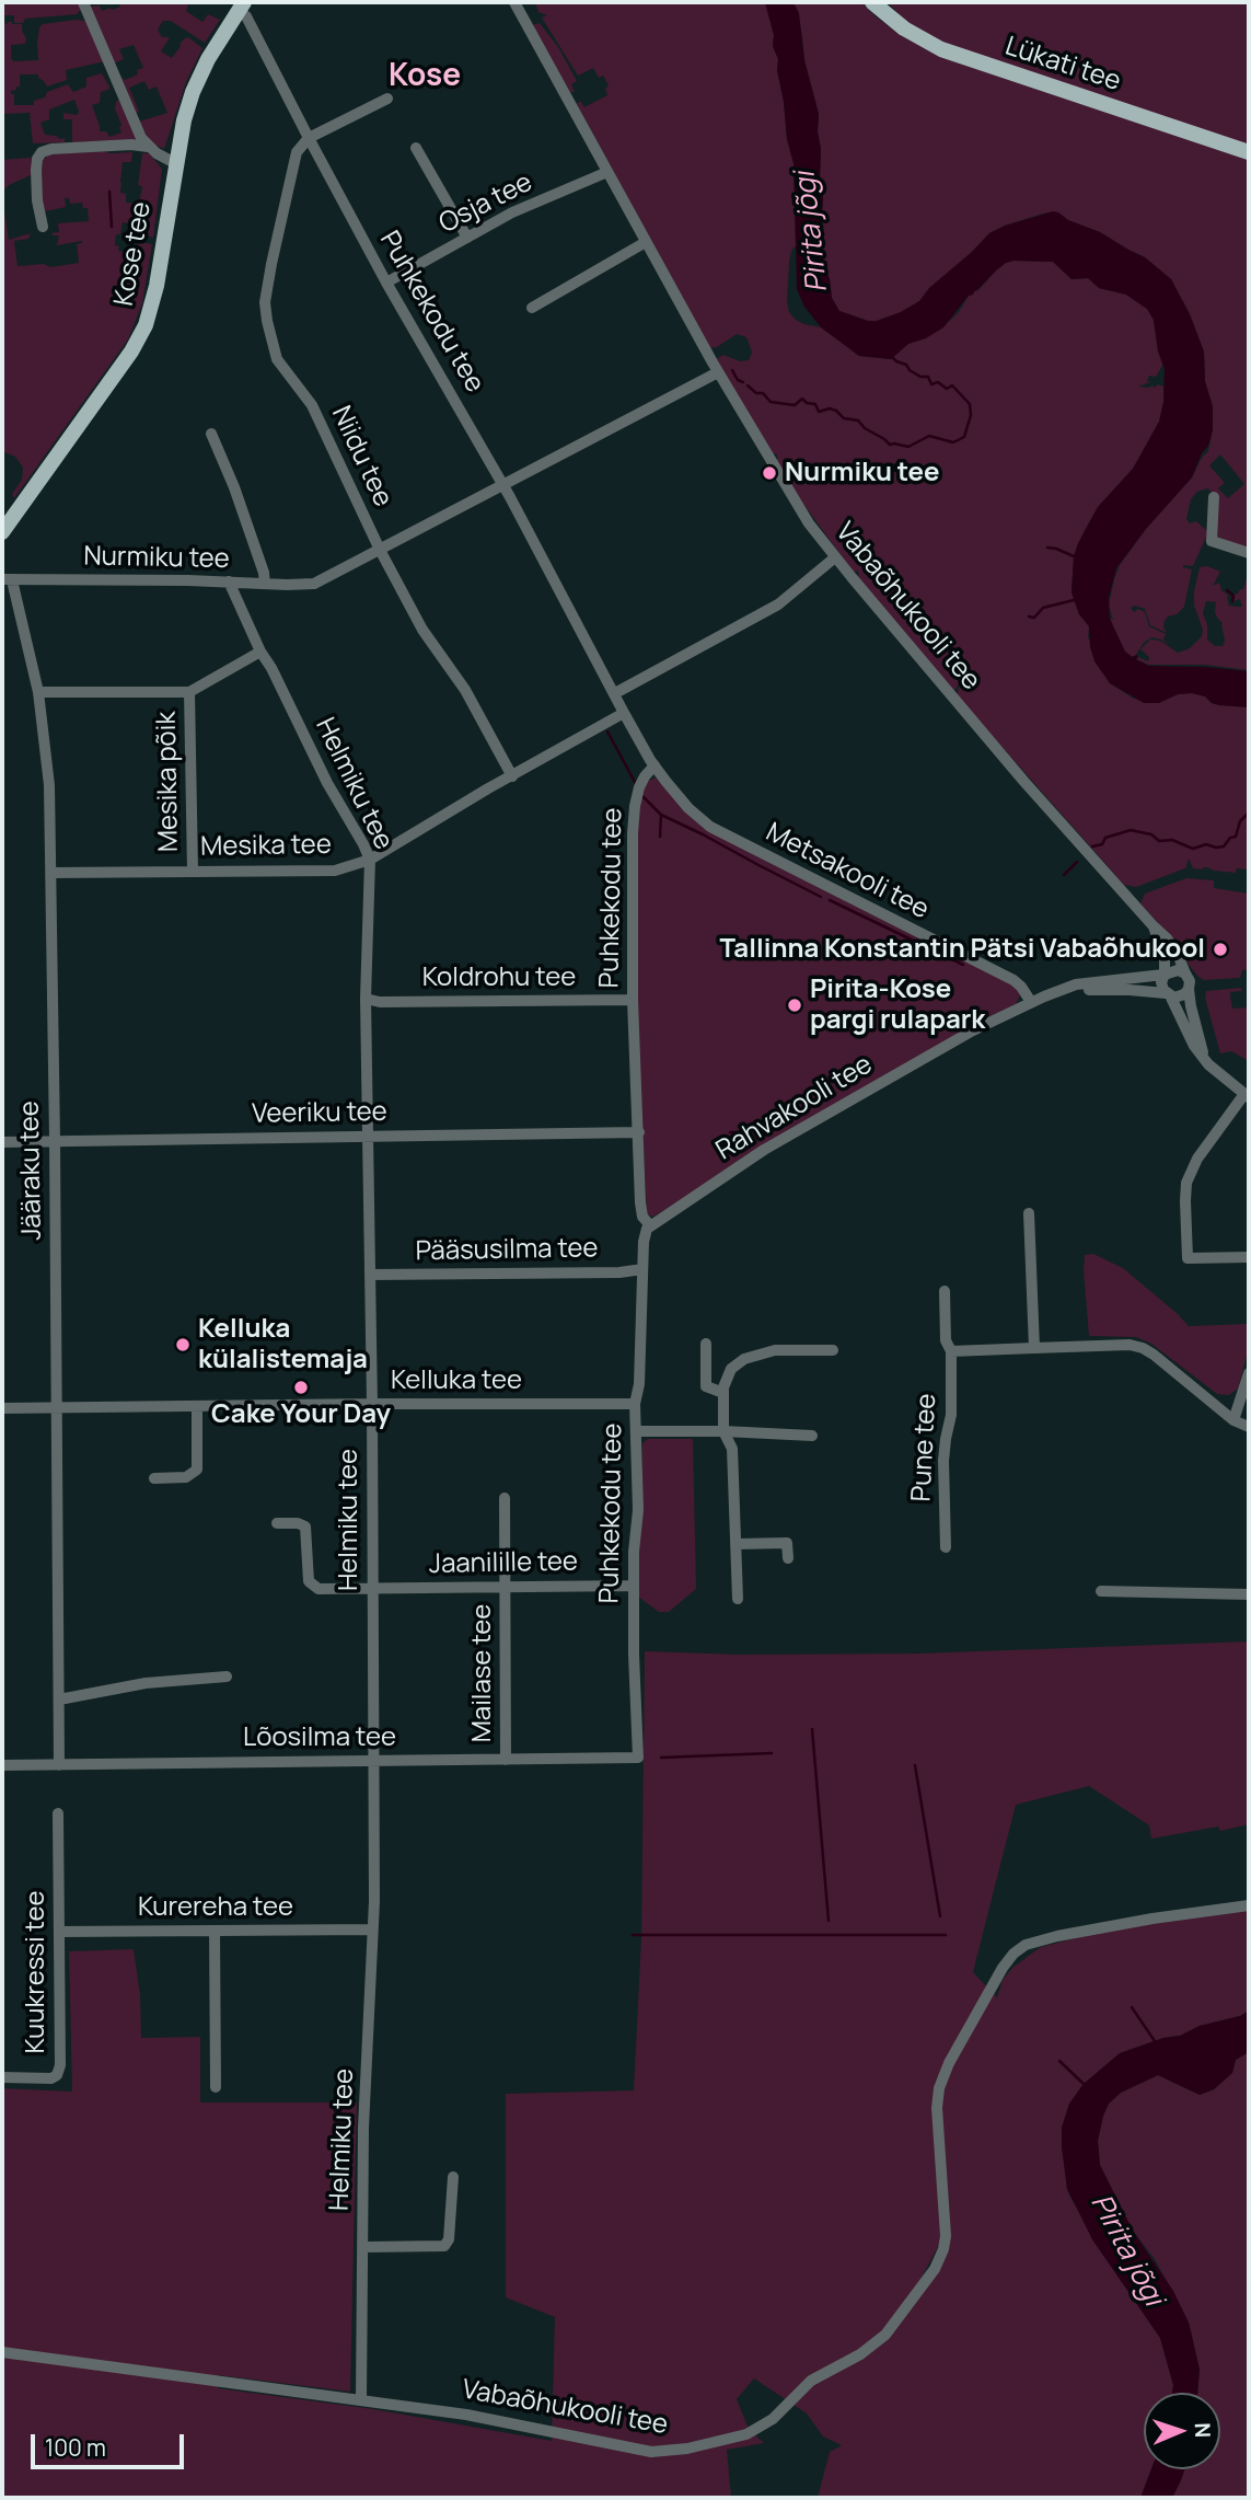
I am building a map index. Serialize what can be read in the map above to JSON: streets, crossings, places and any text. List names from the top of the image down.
{
  "streets": {
    "main road": ["Lükati tee", "Kose tee"],
    "street": [
      "Osja tee",
      "Puhkekodu tee",
      "Niidu tee",
      "Nurmiku tee",
      "Vabaõhukooli tee",
      "Mesika põik",
      "Helmiku tee",
      "Mesika tee",
      "Metsakooli tee",
      "Koldrohu tee",
      "Rahvakooli tee",
      "Veeriku tee",
      "Jääraku tee",
      "Pääsusilma tee",
      "Kelluka tee",
      "Pune tee",
      "Jaanilille tee",
      "Mailase tee",
      "Lõosilma tee",
      "Kurereha tee",
      "Kuukressi tee"
    ]
  },
  "crossings": [
    ["Osja tee", "Puhkekodu tee"],
    ["Osja tee", "Vabaõhukooli tee"],
    ["Kose tee", "Puhkekodu tee"],
    ["Puhkekodu tee", "Niidu tee"],
    ["Puhkekodu tee", "Nurmiku tee"],
    ["Puhkekodu tee", "Mesika tee"],
    ["Puhkekodu tee", "Metsakooli tee"],
    ["Puhkekodu tee", "Koldrohu tee"],
    ["Puhkekodu tee", "Rahvakooli tee"],
    ["Puhkekodu tee", "Veeriku tee"],
    ["Puhkekodu tee", "Pääsusilma tee"],
    ["Puhkekodu tee", "Kelluka tee"],
    ["Puhkekodu tee", "Jaanilille tee"],
    ["Puhkekodu tee", "Lõosilma tee"],
    ["Niidu tee", "Nurmiku tee"],
    ["Niidu tee", "Mesika tee"],
    ["Nurmiku tee", "Vabaõhukooli tee"],
    ["Nurmiku tee", "Helmiku tee"],
    ["Nurmiku tee", "Jääraku tee"],
    ["Vabaõhukooli tee", "Helmiku tee"],
    ["Vabaõhukooli tee", "Rahvakooli tee"],
    ["Mesika põik", "Mesika tee"],
    ["Helmiku tee", "Mesika tee"],
    ["Helmiku tee", "Koldrohu tee"],
    ["Helmiku tee", "Veeriku tee"],
    ["Helmiku tee", "Pääsusilma tee"],
    ["Helmiku tee", "Kelluka tee"],
    ["Helmiku tee", "Jaanilille tee"],
    ["Helmiku tee", "Lõosilma tee"],
    ["Helmiku tee", "Kurereha tee"],
    ["Mesika tee", "Jääraku tee"],
    ["Metsakooli tee", "Rahvakooli tee"],
    ["Veeriku tee", "Jääraku tee"],
    ["Jääraku tee", "Kelluka tee"],
    ["Jääraku tee", "Lõosilma tee"],
    ["Jaanilille tee", "Mailase tee"],
    ["Mailase tee", "Lõosilma tee"],
    ["Kurereha tee", "Kuukressi tee"]
  ],
  "districts": ["Kose"],
  "water": ["Pirita jõgi"],
  "places": [
    "Nurmiku tee",
    "Tallinna Konstantin Pätsi Vabaõhukool",
    "Pirita-Kose pargi rulapark",
    "Kelluka külalistemaja",
    "Cake Your Day"
  ],
  "scale_bar": "100 m",
  "north": "right"
}
